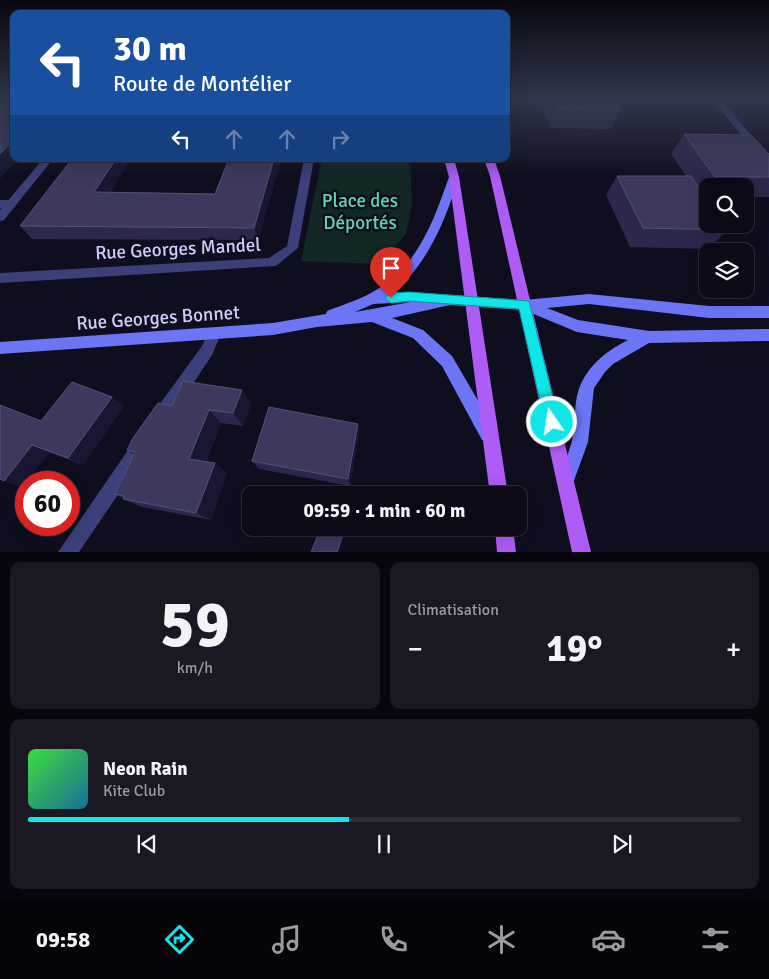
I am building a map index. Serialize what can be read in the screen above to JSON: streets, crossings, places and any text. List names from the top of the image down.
{
  "streets": {
    "street": ["Rue Georges Mandel", "Rue Georges Bonnet"]
  },
  "parks": ["Place des Déportés"],
  "page": {
    "turn": ["30 m", "Route de Montélier"],
    "limit": "60",
    "trip": "09:59 · 1 min · 60 m",
    "tile": [
      ["59", "km/h"],
      "Climatisation"
    ],
    "heat": ["−", "19°", "+"],
    "song": ["Neon Rain", "Kite Club"],
    "tabs": "09:58"
  }
}
